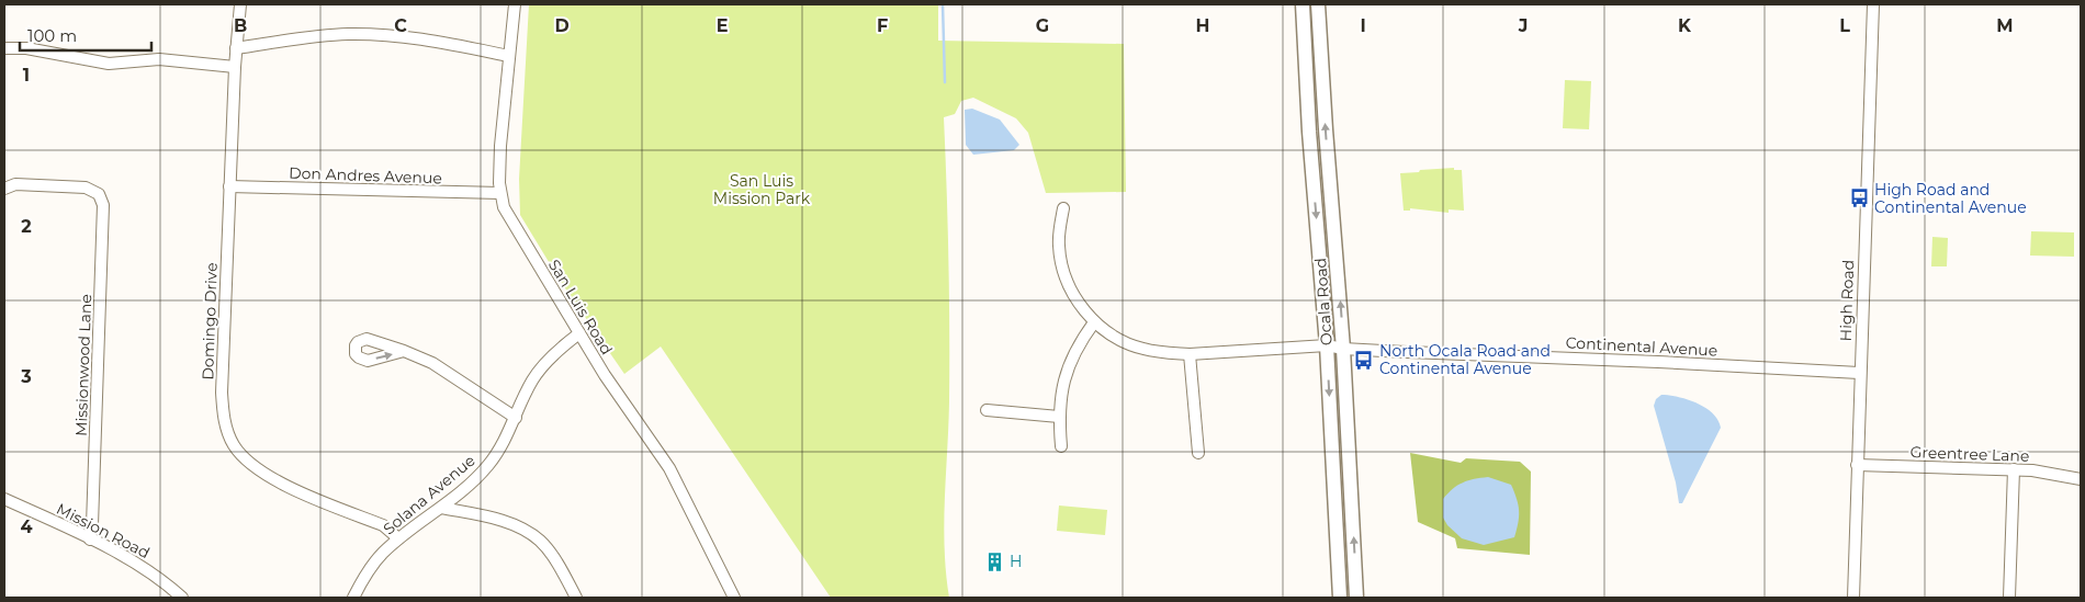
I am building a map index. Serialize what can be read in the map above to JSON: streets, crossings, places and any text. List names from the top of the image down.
{
  "streets": {
    "main road": ["Ocala Road"],
    "street": [
      "Don Andres Avenue",
      "High Road",
      "San Luis Road",
      "Domingo Drive",
      "Continental Avenue",
      "Missionwood Lane",
      "Greentree Lane",
      "Solana Avenue",
      "Mission Road"
    ]
  },
  "crossings": [
    ["Don Andres Avenue", "San Luis Road"],
    ["Don Andres Avenue", "Domingo Drive"],
    ["High Road", "Continental Avenue"],
    ["High Road", "Greentree Lane"],
    ["Ocala Road", "Continental Avenue"],
    ["San Luis Road", "Solana Avenue"],
    ["Domingo Drive", "Solana Avenue"],
    ["Missionwood Lane", "Mission Road"]
  ],
  "parks": ["San Luis Mission Park"],
  "places": {
    "bus stop": ["High Road and Continental Avenue", "North Ocala Road and Continental Avenue"],
    "building": ["H"]
  },
  "scale_bar": "100 m",
  "grid": {
    "columns": [
      "B",
      "C",
      "D",
      "E",
      "F",
      "G",
      "H",
      "I",
      "J",
      "K",
      "L",
      "M"
    ],
    "rows": [
      "1",
      "2",
      "3",
      "4"
    ]
  }
}
